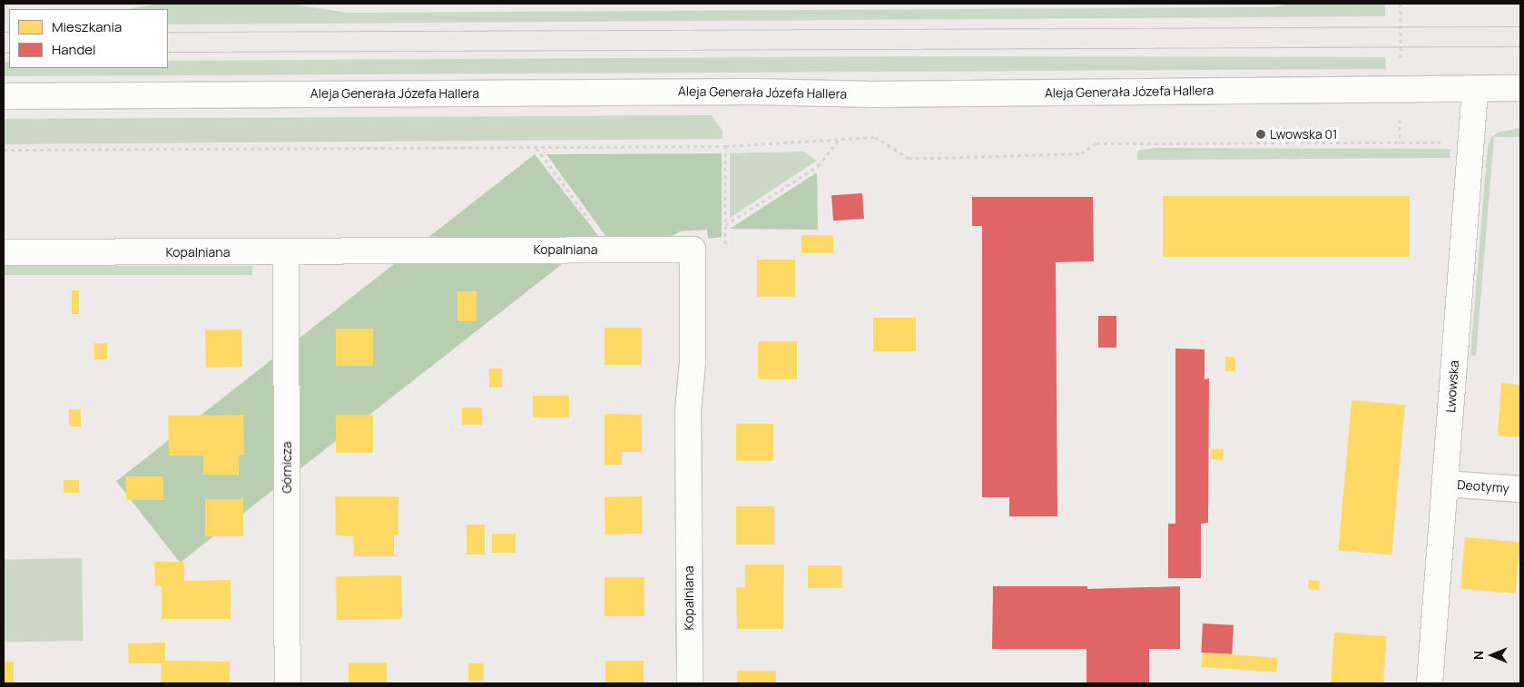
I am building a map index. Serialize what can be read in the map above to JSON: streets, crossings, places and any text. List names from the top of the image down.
{
  "streets": {
    "street": [
      "Aleja Generała Józefa Hallera",
      "Kopalniana",
      "Lwowska",
      "Górnicza",
      "Deotymy"
    ]
  },
  "crossings": [
    ["Aleja Generała Józefa Hallera", "Lwowska"],
    ["Kopalniana", "Górnicza"],
    ["Lwowska", "Deotymy"]
  ],
  "places": ["Lwowska 01"],
  "legend": ["Mieszkania", "Handel"],
  "north": "left"
}
